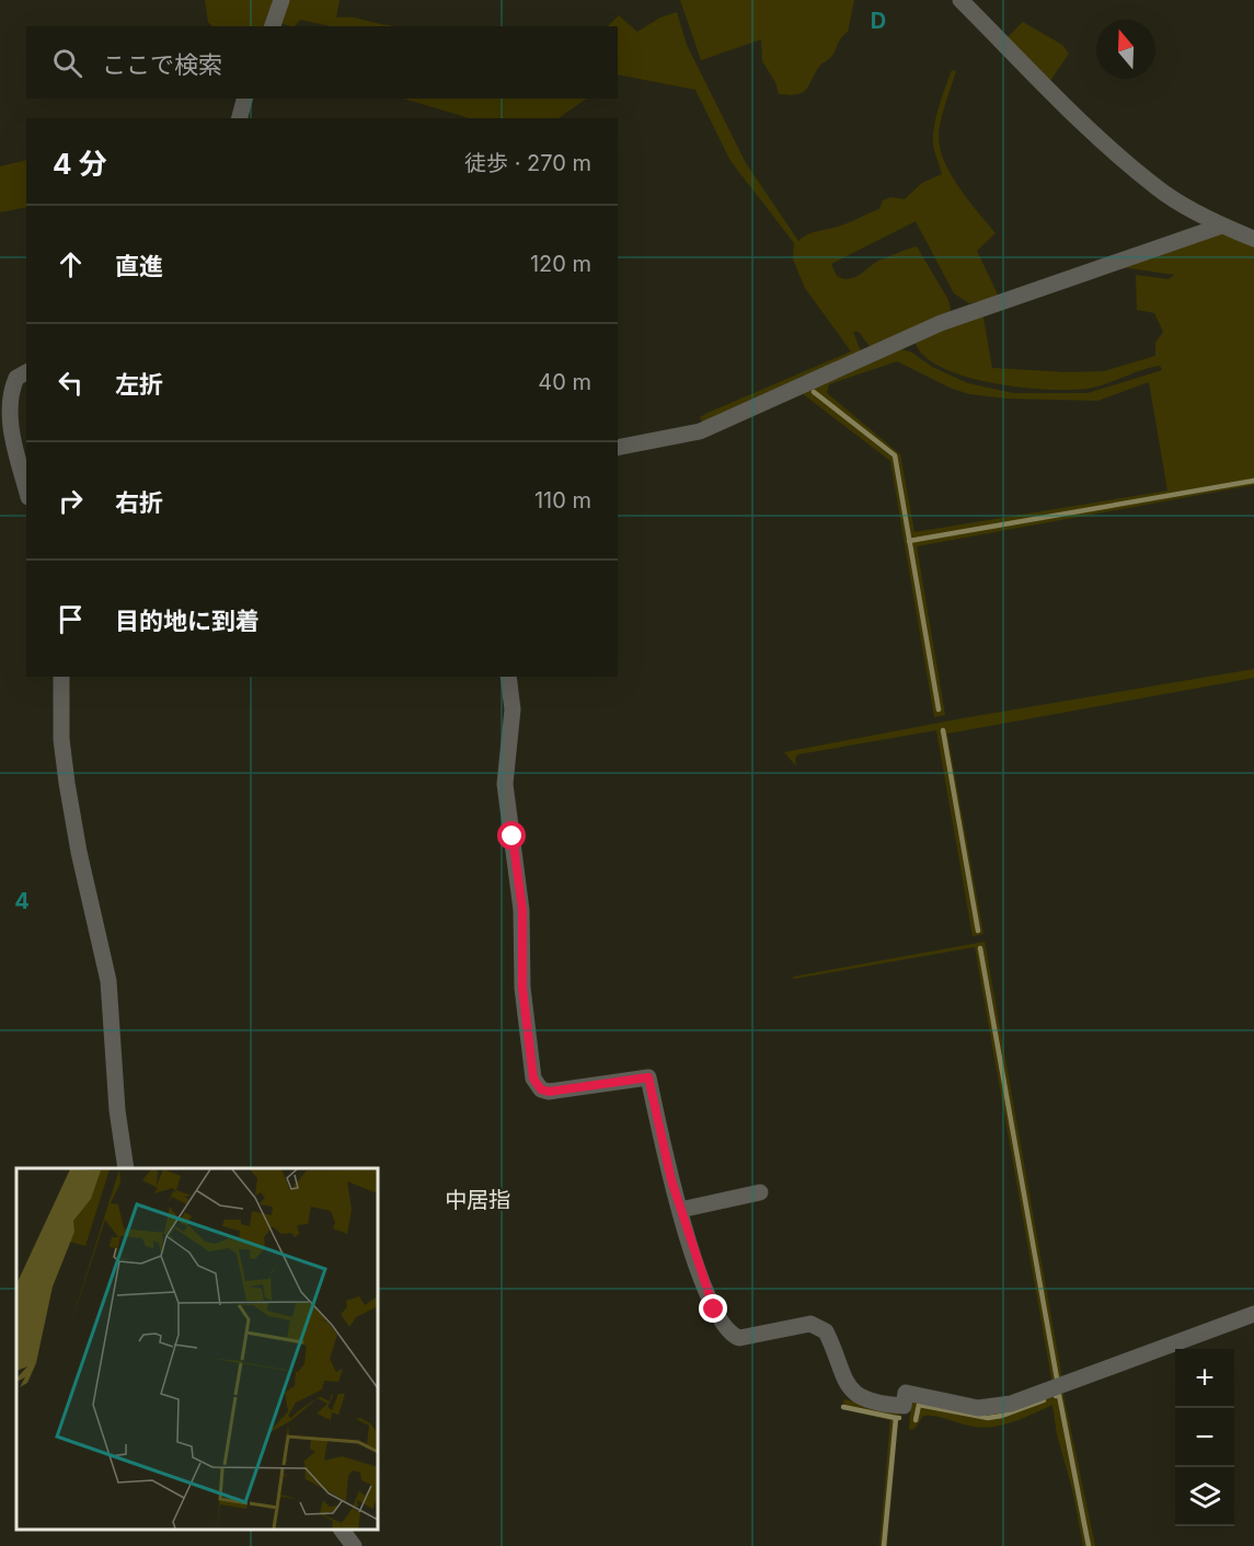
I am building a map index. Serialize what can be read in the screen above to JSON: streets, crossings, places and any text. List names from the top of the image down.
{
  "districts": ["中居指"],
  "north": "top",
  "page": {
    "search": "ここで検索",
    "heading": ["4 分", "徒歩 · 270 m"],
    "list": [
      ["直進", "120 m"],
      ["左折", "40 m"],
      ["右折", "110 m"],
      "目的地に到着"
    ],
    "map_buttons": ["+", "−"]
  },
  "grid": {
    "columns": ["D"],
    "rows": ["4"]
  }
}
